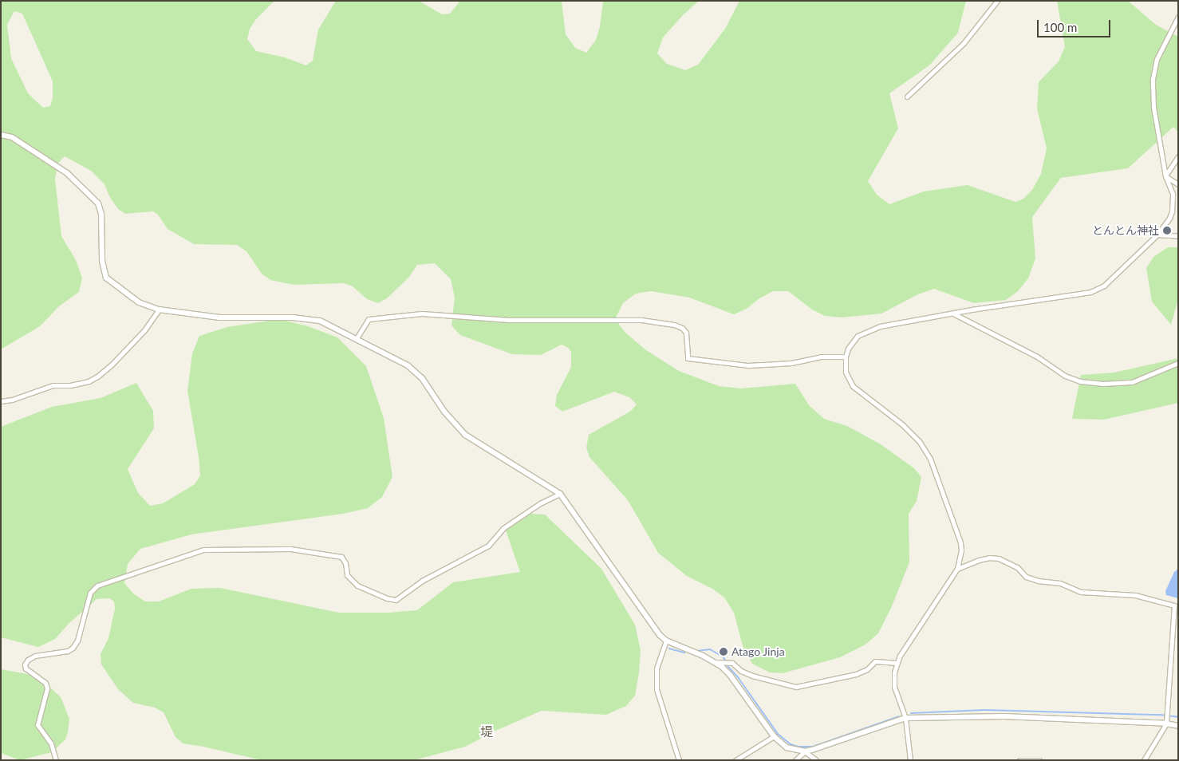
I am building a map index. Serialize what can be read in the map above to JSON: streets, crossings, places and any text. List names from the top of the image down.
{
  "districts": ["堤"],
  "places": ["とんとん神社", "Atago Jinja"],
  "scale_bar": "100 m"
}
